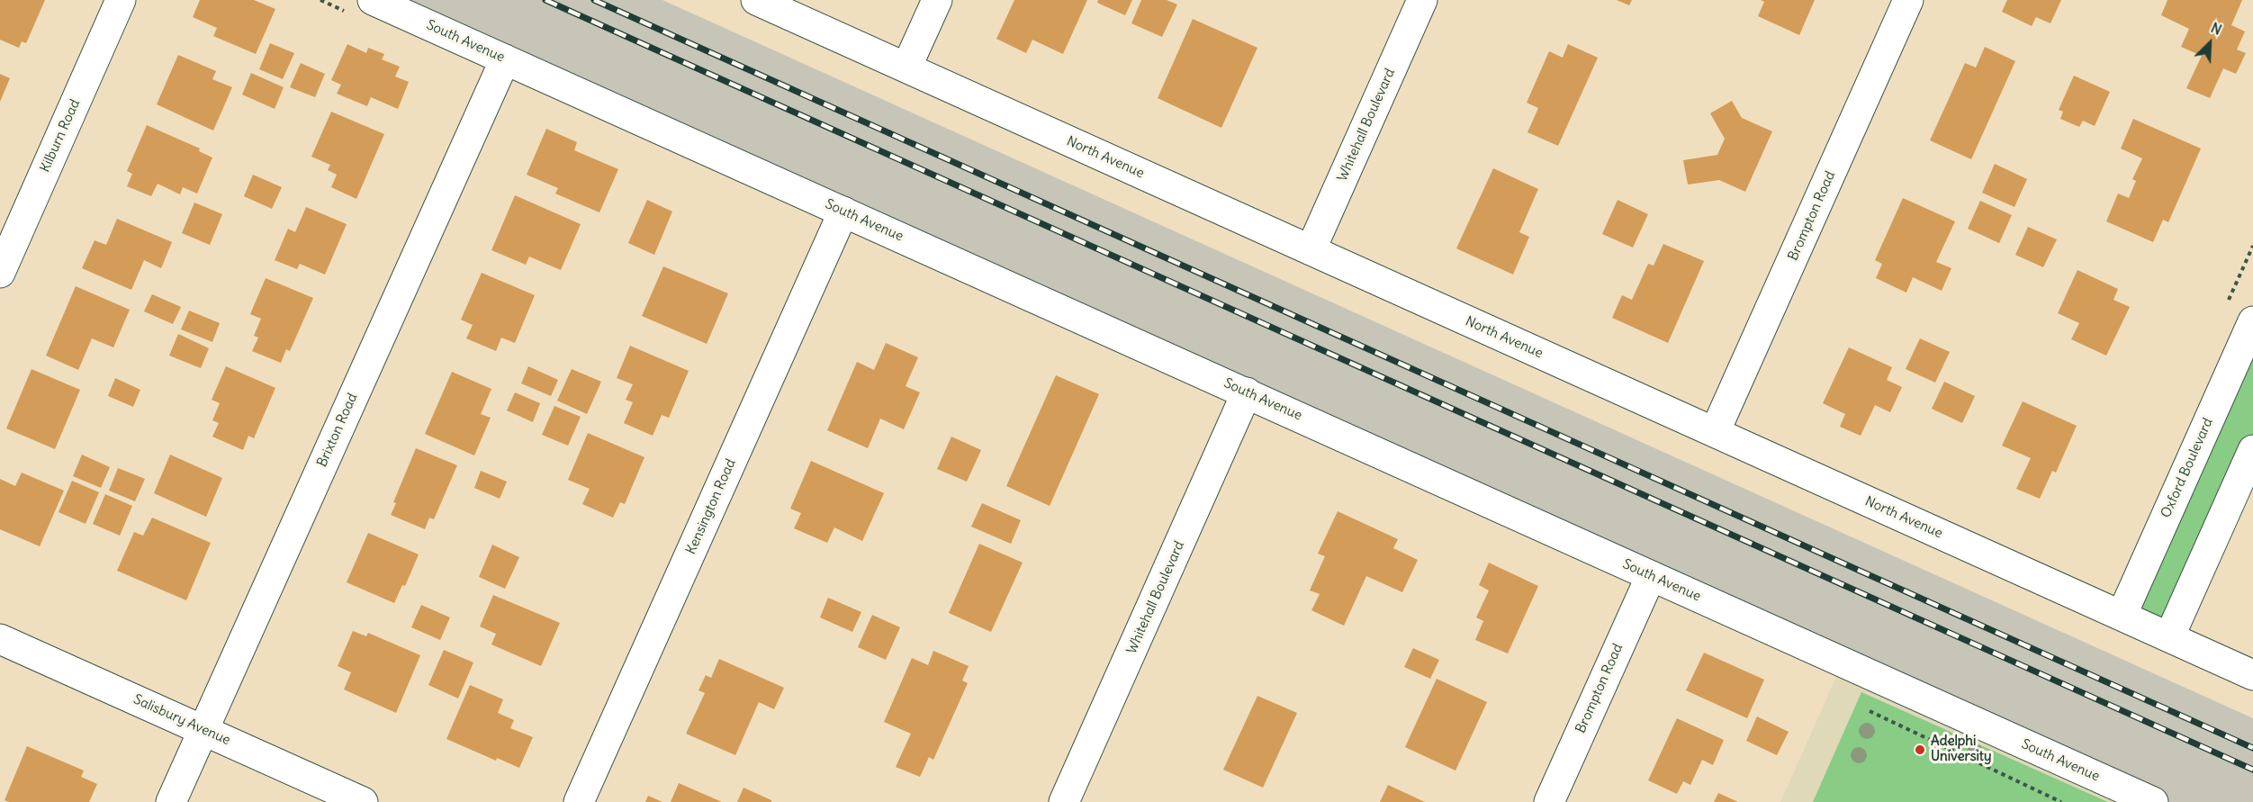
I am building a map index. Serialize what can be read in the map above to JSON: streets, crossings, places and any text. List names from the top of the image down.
{
  "streets": {
    "street": [
      "South Avenue",
      "Whitehall Boulevard",
      "Kilburn Road",
      "North Avenue",
      "Brompton Road",
      "Brixton Road",
      "Oxford Boulevard",
      "Kensington Road",
      "Salisbury Avenue"
    ]
  },
  "crossings": [
    ["South Avenue", "Whitehall Boulevard"],
    ["South Avenue", "Brompton Road"],
    ["South Avenue", "Brixton Road"],
    ["South Avenue", "Kensington Road"],
    ["Whitehall Boulevard", "North Avenue"],
    ["North Avenue", "Brompton Road"],
    ["North Avenue", "Oxford Boulevard"],
    ["Brixton Road", "Salisbury Avenue"]
  ],
  "places": ["Adelphi University"],
  "north": "top right"
}
